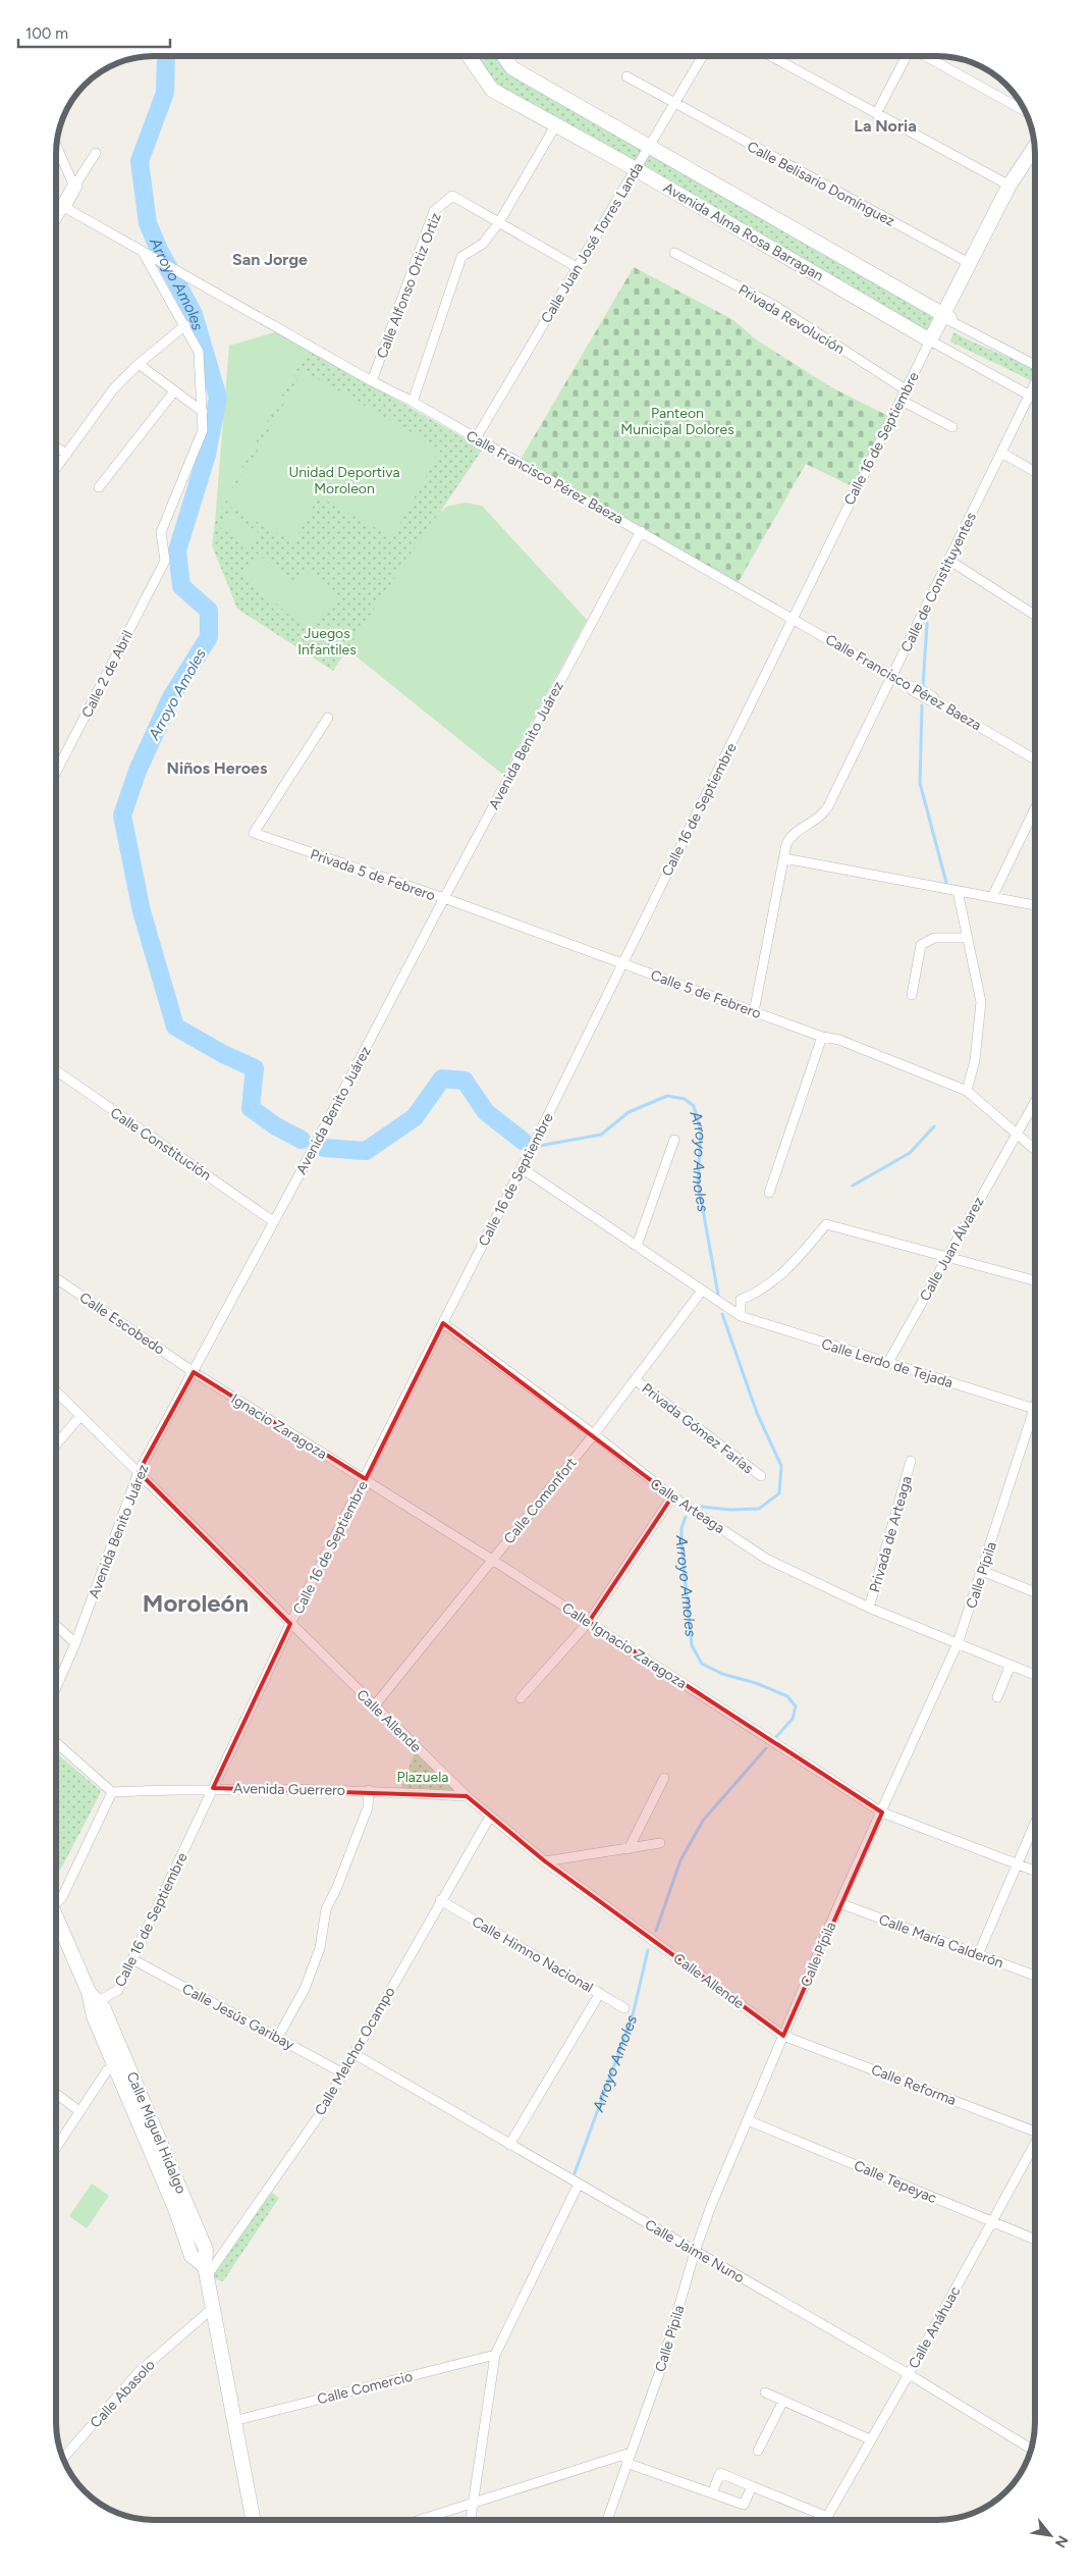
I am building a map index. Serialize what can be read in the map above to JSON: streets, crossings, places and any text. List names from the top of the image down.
{
  "streets": {
    "street": [
      "Calle Belisario Domínguez",
      "Avenida Alma Rosa Barragan",
      "Calle Juan José Torres Landa",
      "Calle Alfonso Ortiz Ortiz",
      "Privada Revolución",
      "Calle 16 de Septiembre",
      "Calle Francisco Pérez Baeza",
      "Calle de Constituyentes",
      "Calle 2 de Abril",
      "Avenida Benito Juárez",
      "Privada 5 de Febrero",
      "Calle 5 de Febrero",
      "Calle Constitución",
      "Calle Juan Álvarez",
      "Calle Escobedo",
      "Calle Lerdo de Tejada",
      "Ignacio Zaragoza",
      "Privada Gómez Farías",
      "Calle Comonfort",
      "Calle Arteaga",
      "Privada de Arteaga",
      "Calle Pípila",
      "Calle Ignacio Zaragoza",
      "Calle Allende",
      "Avenida Guerrero",
      "Calle María Calderón",
      "Calle Himno Nacional",
      "Calle Jesús Garibay",
      "Calle Melchor Ocampo",
      "Calle Reforma",
      "Calle Miguel Hidalgo",
      "Calle Tepeyac",
      "Calle Jaime Nuno",
      "Calle Anáhuac",
      "Calle Comercio",
      "Calle Abasolo"
    ]
  },
  "crossings": [
    ["Calle Belisario Domínguez", "Calle Juan José Torres Landa"],
    ["Avenida Alma Rosa Barragan", "Calle Juan José Torres Landa"],
    ["Avenida Alma Rosa Barragan", "Calle 16 de Septiembre"],
    ["Avenida Alma Rosa Barragan", "Calle de Constituyentes"],
    ["Calle Juan José Torres Landa", "Calle Francisco Pérez Baeza"],
    ["Calle Alfonso Ortiz Ortiz", "Calle Francisco Pérez Baeza"],
    ["Privada Revolución", "Calle 16 de Septiembre"],
    ["Calle 16 de Septiembre", "Calle Francisco Pérez Baeza"],
    ["Calle 16 de Septiembre", "Calle 5 de Febrero"],
    ["Calle 16 de Septiembre", "Ignacio Zaragoza"],
    ["Calle 16 de Septiembre", "Calle Arteaga"],
    ["Calle 16 de Septiembre", "Calle Ignacio Zaragoza"],
    ["Calle 16 de Septiembre", "Calle Allende"],
    ["Calle 16 de Septiembre", "Avenida Guerrero"],
    ["Calle 16 de Septiembre", "Calle Jesús Garibay"],
    ["Calle 16 de Septiembre", "Calle Miguel Hidalgo"],
    ["Calle Francisco Pérez Baeza", "Calle de Constituyentes"],
    ["Calle Francisco Pérez Baeza", "Avenida Benito Juárez"],
    ["Calle de Constituyentes", "Calle 5 de Febrero"],
    ["Avenida Benito Juárez", "Privada 5 de Febrero"],
    ["Avenida Benito Juárez", "Calle 5 de Febrero"],
    ["Avenida Benito Juárez", "Calle Constitución"],
    ["Avenida Benito Juárez", "Calle Escobedo"],
    ["Avenida Benito Juárez", "Ignacio Zaragoza"],
    ["Avenida Benito Juárez", "Calle Allende"],
    ["Privada 5 de Febrero", "Calle 5 de Febrero"],
    ["Calle 5 de Febrero", "Calle Juan Álvarez"],
    ["Calle Juan Álvarez", "Calle Lerdo de Tejada"],
    ["Calle Escobedo", "Ignacio Zaragoza"],
    ["Calle Lerdo de Tejada", "Calle Comonfort"],
    ["Ignacio Zaragoza", "Calle Ignacio Zaragoza"],
    ["Privada Gómez Farías", "Calle Comonfort"],
    ["Calle Comonfort", "Calle Arteaga"],
    ["Calle Comonfort", "Calle Ignacio Zaragoza"],
    ["Calle Comonfort", "Calle Allende"],
    ["Calle Arteaga", "Privada de Arteaga"],
    ["Calle Arteaga", "Calle Pípila"],
    ["Calle Pípila", "Calle Ignacio Zaragoza"],
    ["Calle Pípila", "Calle Allende"],
    ["Calle Pípila", "Calle María Calderón"],
    ["Calle Pípila", "Calle Reforma"],
    ["Calle Pípila", "Calle Tepeyac"],
    ["Calle Pípila", "Calle Jaime Nuno"],
    ["Calle Allende", "Avenida Guerrero"],
    ["Calle Allende", "Calle Melchor Ocampo"],
    ["Calle Allende", "Calle Reforma"],
    ["Calle Himno Nacional", "Calle Melchor Ocampo"],
    ["Calle Jesús Garibay", "Calle Melchor Ocampo"],
    ["Calle Melchor Ocampo", "Calle Miguel Hidalgo"],
    ["Calle Melchor Ocampo", "Calle Jaime Nuno"],
    ["Calle Tepeyac", "Calle Anáhuac"],
    ["Calle Jaime Nuno", "Calle Anáhuac"]
  ],
  "districts": [
    "La Noria",
    "San Jorge",
    "Niños Heroes",
    "Moroleón"
  ],
  "water": ["Arroyo Amoles"],
  "parks": [
    "Panteon Municipal Dolores",
    "Unidad Deportiva Moroleon",
    "Juegos Infantiles",
    "Plazuela"
  ],
  "scale_bar": "100 m",
  "north": "bottom right"
}
